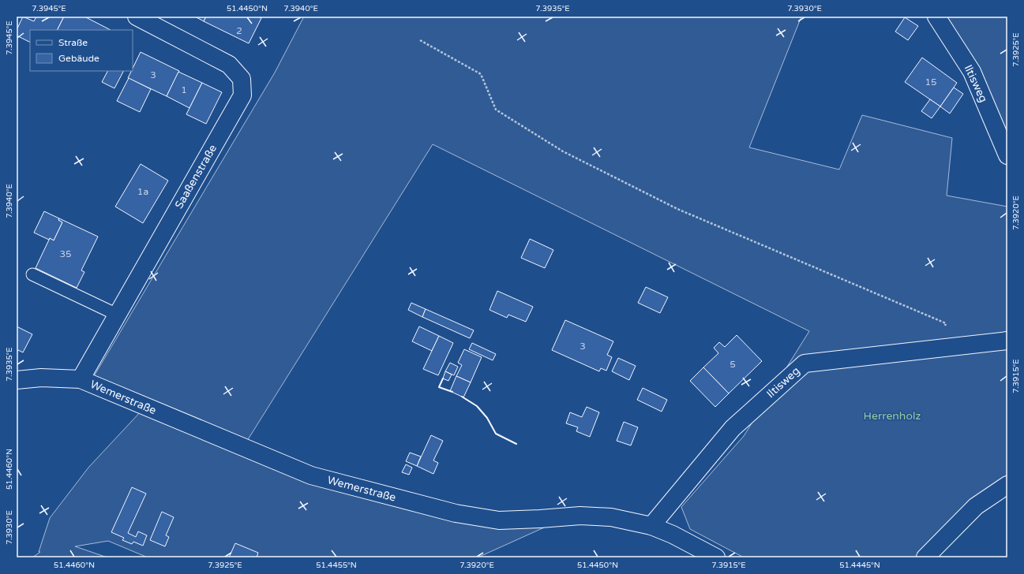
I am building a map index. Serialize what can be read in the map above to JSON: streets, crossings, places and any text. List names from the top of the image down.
{
  "streets": {
    "street": ["Iltisweg", "Saaßenstraße", "Wemerstraße"]
  },
  "crossings": [
    ["Iltisweg", "Wemerstraße"],
    ["Saaßenstraße", "Wemerstraße"]
  ],
  "parks": ["Herrenholz"],
  "house_numbers": [
    "2",
    "3",
    "15",
    "1",
    "1a",
    "35",
    "3",
    "5"
  ],
  "legend": ["Straße", "Gebäude"],
  "coordinates": [
    "7.3945°E",
    "51.4450°N",
    "7.3940°E",
    "7.3935°E",
    "7.3930°E",
    "7.3925°E",
    "7.3920°E",
    "7.3915°E",
    "51.4460°N",
    "51.4455°N",
    "51.4445°N"
  ]
}
